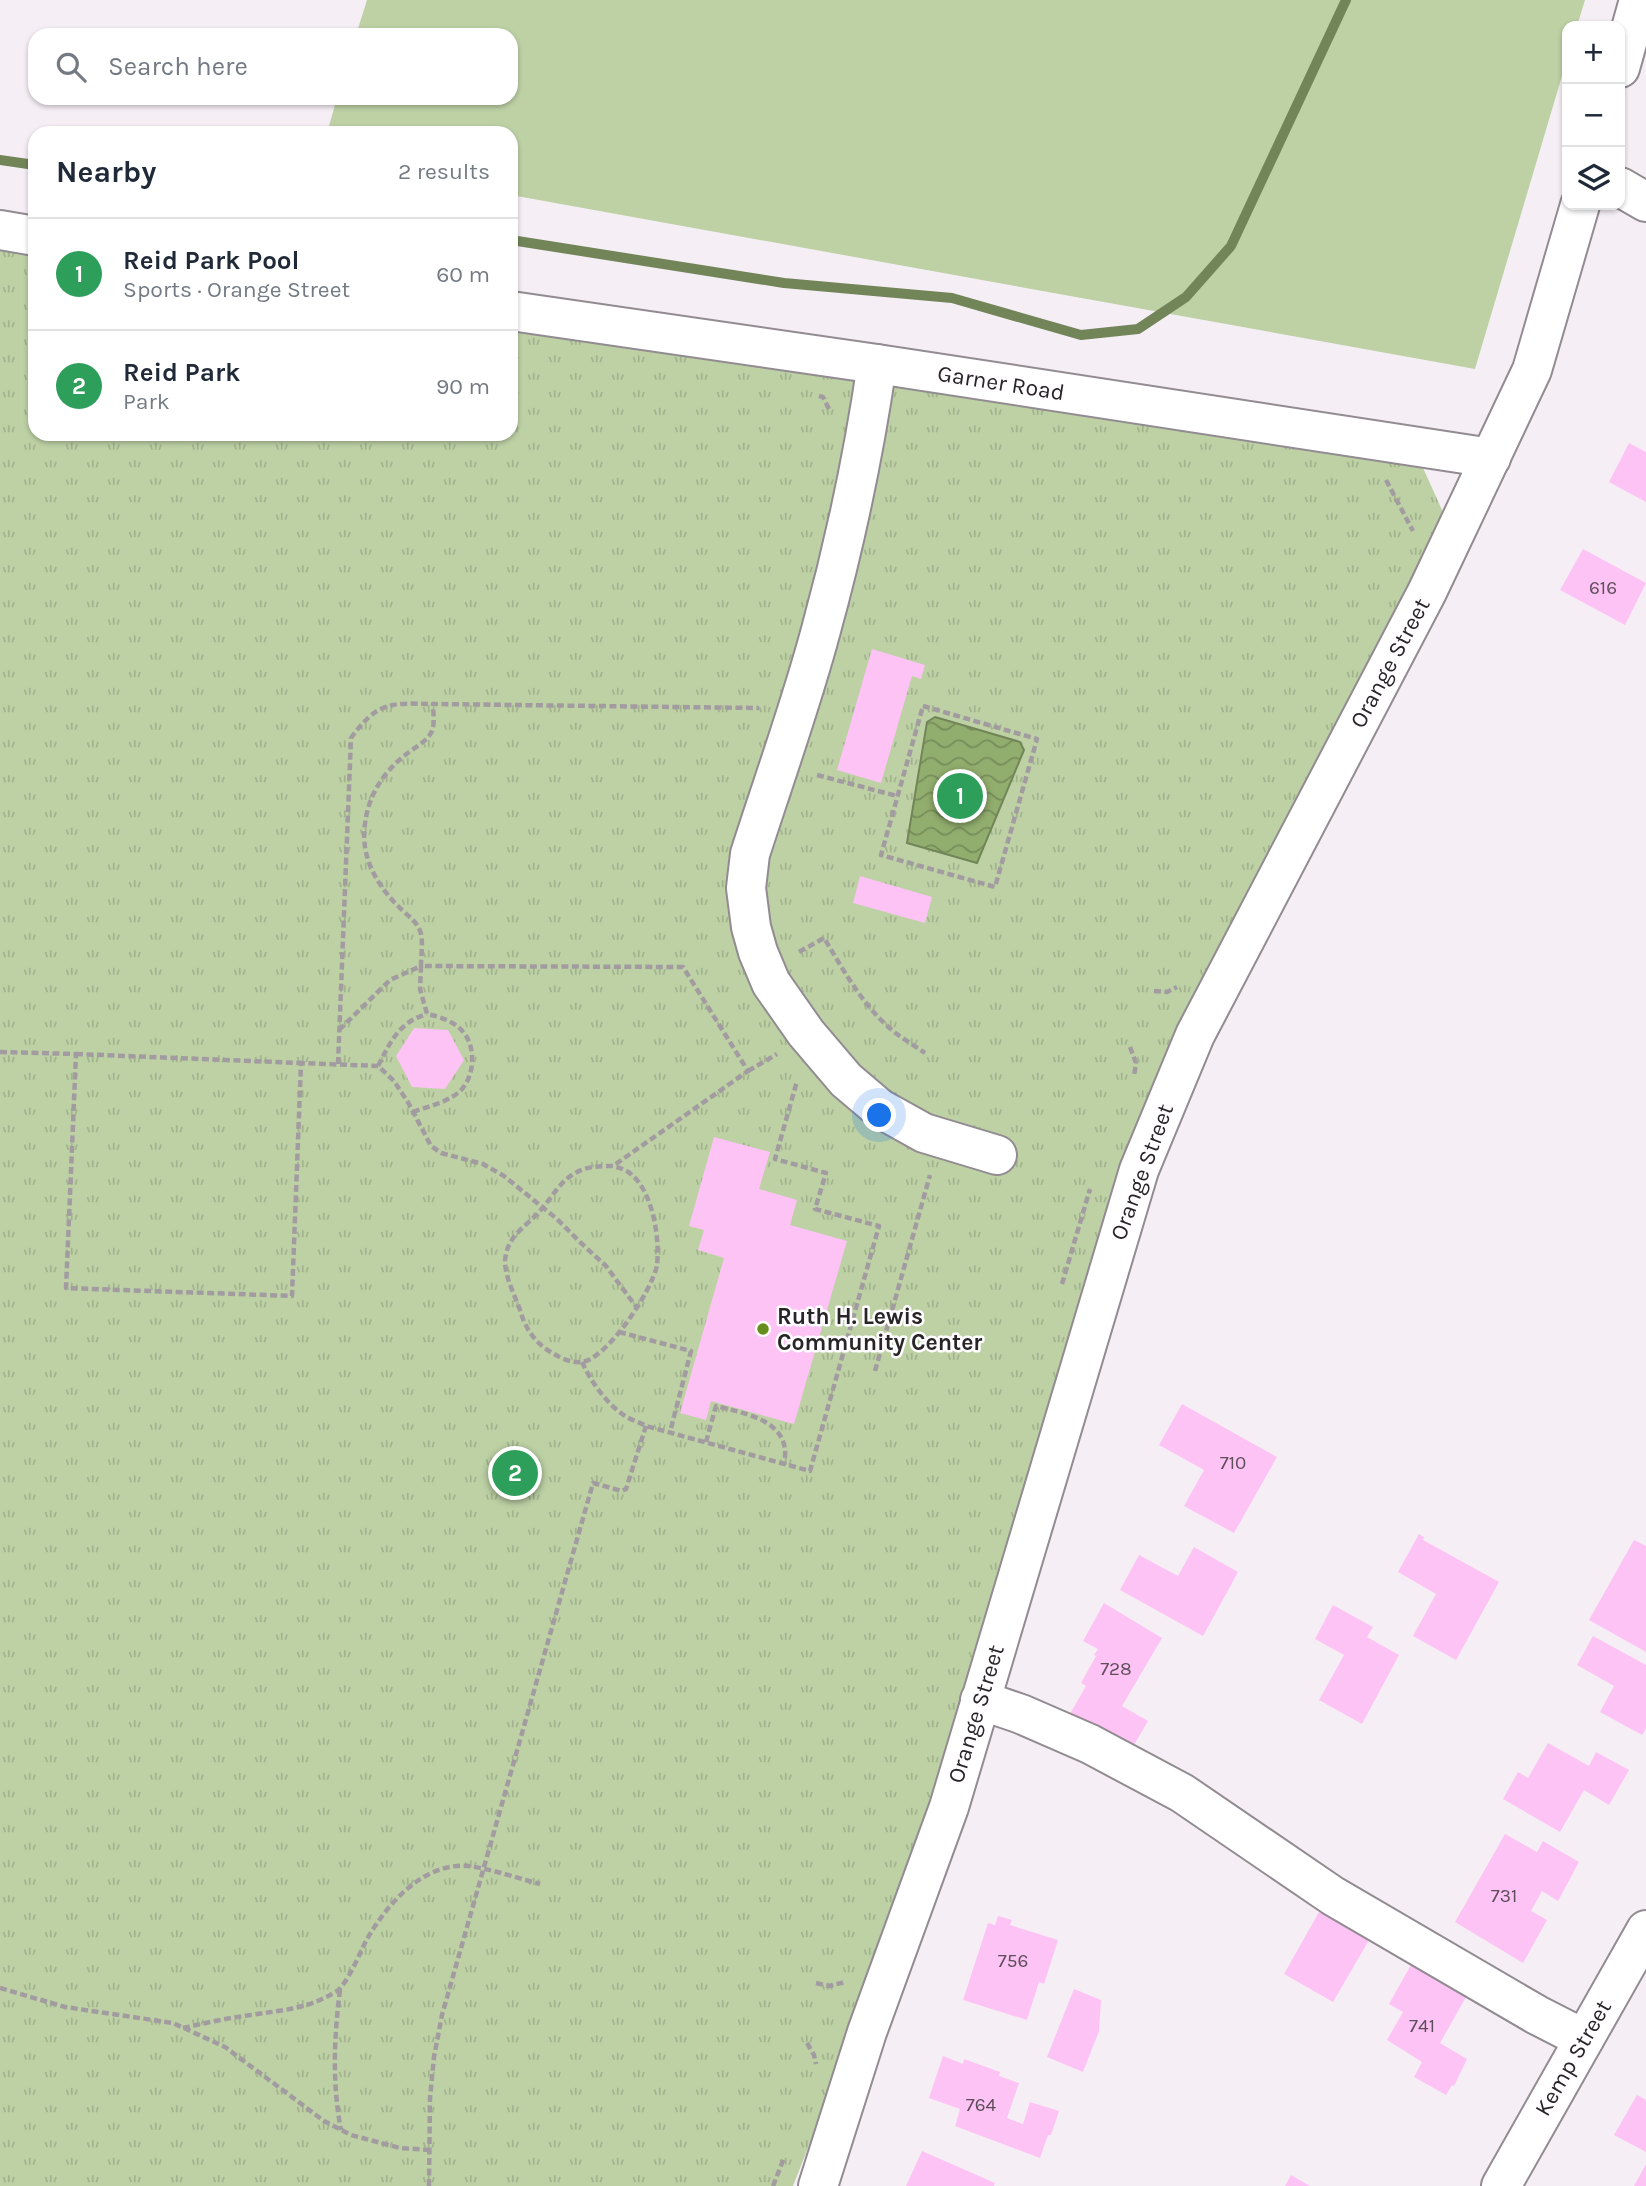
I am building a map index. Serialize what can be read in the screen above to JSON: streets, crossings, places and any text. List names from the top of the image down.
{
  "streets": {
    "street": ["Garner Road", "Orange Street", "Kemp Street"]
  },
  "crossings": [
    ["Garner Road", "Orange Street"]
  ],
  "places": ["Ruth H. Lewis Community Center"],
  "house_numbers": [
    "616",
    "710",
    "728",
    "731",
    "756",
    "741",
    "764"
  ],
  "page": {
    "map_buttons": ["+", "−"],
    "search": "Search here",
    "heading": ["Nearby", "2 results"],
    "list": [
      {
        "mark": "1",
        "name": "Reid Park Pool",
        "note": "Sports · Orange Street",
        "value": "60 m"
      },
      {
        "mark": "2",
        "name": "Reid Park",
        "note": "Park",
        "value": "90 m"
      }
    ],
    "pins": ["1", "2"]
  }
}
